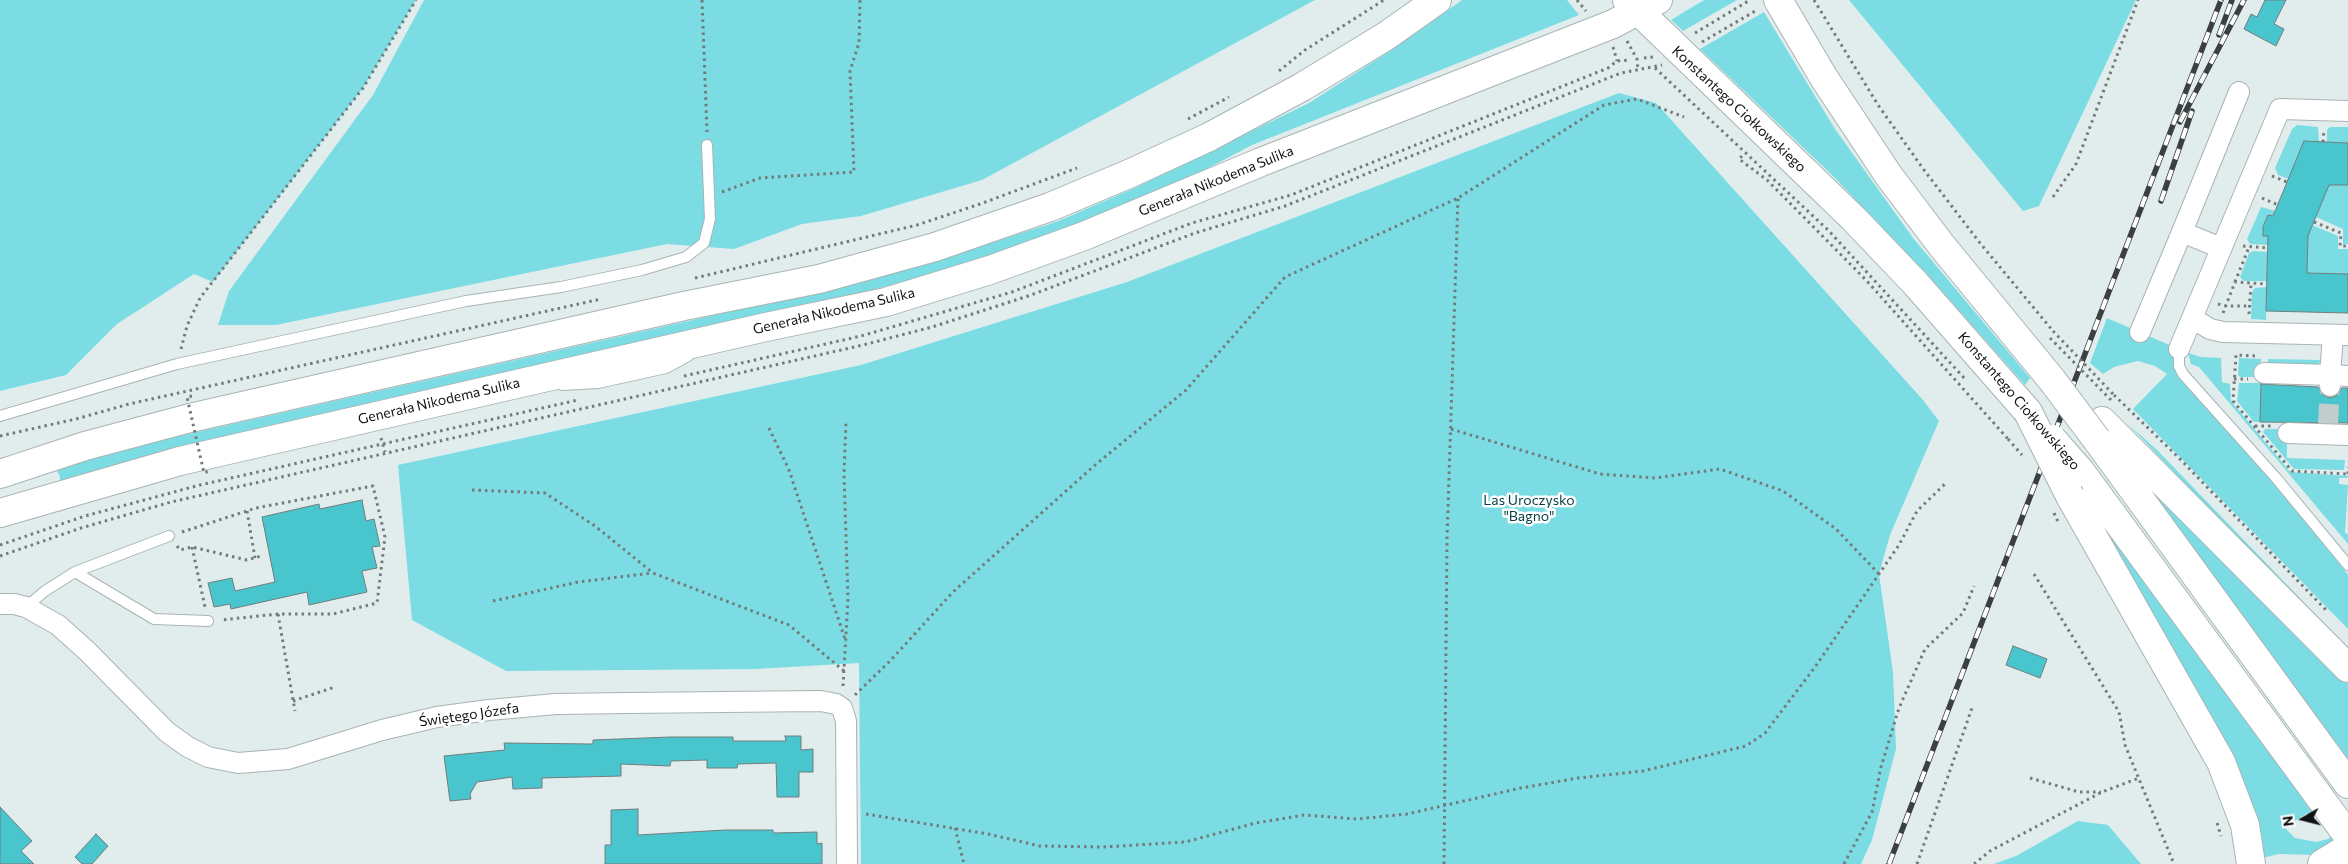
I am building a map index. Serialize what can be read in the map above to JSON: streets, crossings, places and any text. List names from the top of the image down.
{
  "streets": {
    "main road": ["Konstantego Ciołkowskiego", "Generała Nikodema Sulika"],
    "street": ["Świętego Józefa"]
  },
  "crossings": [
    ["Konstantego Ciołkowskiego", "Generała Nikodema Sulika"]
  ],
  "parks": ["Las Uroczysko \"Bagno\""],
  "north": "left"
}
